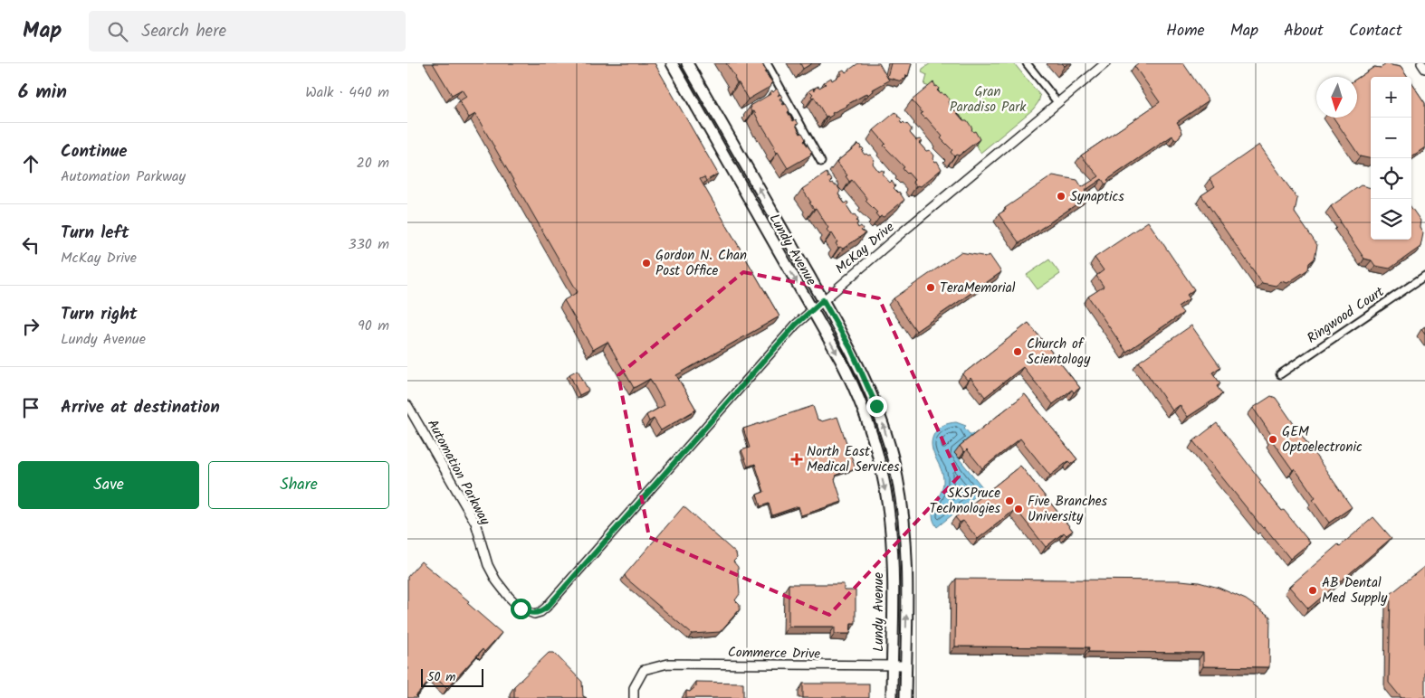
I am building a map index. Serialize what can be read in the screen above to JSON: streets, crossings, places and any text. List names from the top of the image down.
{
  "streets": {
    "main road": ["Lundy Avenue"],
    "street": [
      "McKay Drive",
      "Ringwood Court",
      "Automation Parkway",
      "Commerce Drive"
    ]
  },
  "crossings": [
    ["McKay Drive", "Lundy Avenue"],
    ["McKay Drive", "Automation Parkway"],
    ["Lundy Avenue", "Commerce Drive"]
  ],
  "parks": ["Gran Paradiso Park"],
  "places": {
    "other": [
      "Synaptics",
      "Gordon N. Chan Post Office",
      "TeraMemorial",
      "Church of Scientology",
      "GEM Optoelectronic",
      "SKSPruce Technologies",
      "Five Branches University",
      "AB Dental Med Supply"
    ],
    "health": ["North East Medical Services"]
  },
  "scale_bar": "50 m",
  "north": "bottom",
  "page": {
    "header": "Map",
    "search": "Search here",
    "nav": [
      "Home",
      "Map",
      "About",
      "Contact"
    ],
    "heading": ["6 min", "Walk · 440 m"],
    "map_buttons": ["+", "−"],
    "list": [
      ["Continue", "Automation Parkway", "20 m"],
      ["Turn left", "McKay Drive", "330 m"],
      ["Turn right", "Lundy Avenue", "90 m"],
      "Arrive at destination"
    ],
    "buttons": ["Save", "Share"],
    "scale": "50 m"
  }
}
